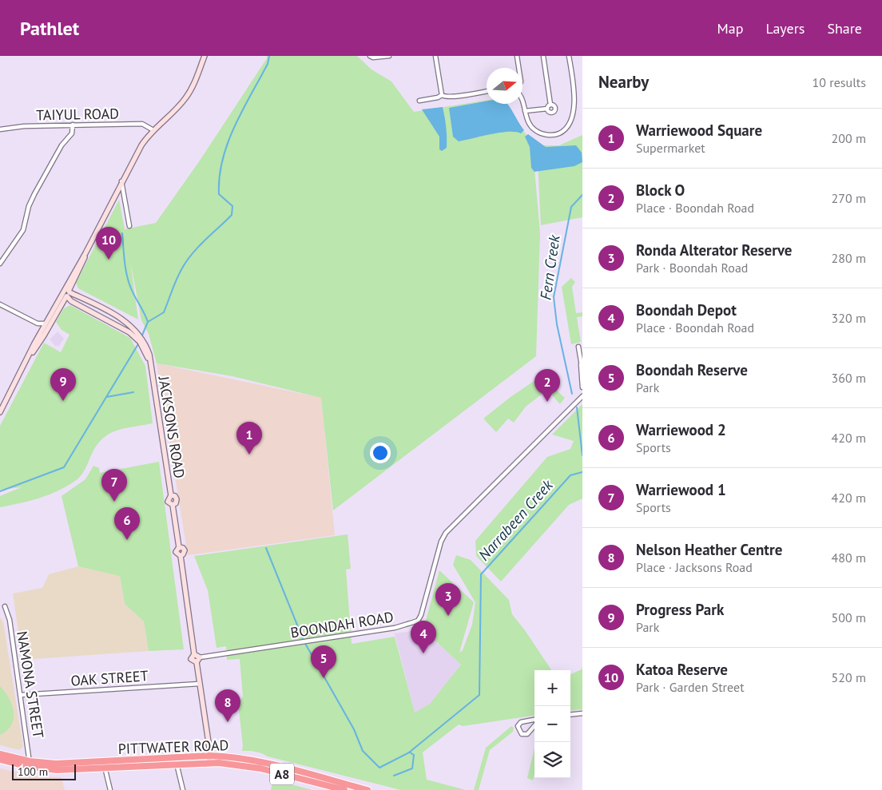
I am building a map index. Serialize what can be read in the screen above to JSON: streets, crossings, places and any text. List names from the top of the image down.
{
  "streets": {
    "highway": ["PITTWATER ROAD", "A8"],
    "street": [
      "TAIYUL ROAD",
      "JACKSONS ROAD",
      "BOONDAH ROAD",
      "OAK STREET",
      "NAMONA STREET"
    ]
  },
  "crossings": [
    ["OAK STREET", "NAMONA STREET"],
    ["NAMONA STREET", "PITTWATER ROAD"]
  ],
  "water": ["Fern Creek", "Narrabeen Creek"],
  "scale_bar": "100 m",
  "north": "right",
  "page": {
    "header": "Pathlet",
    "nav": ["Map", "Layers", "Share"],
    "heading": ["Nearby", "10 results"],
    "list": [
      {
        "mark": "1",
        "name": "Warriewood Square",
        "note": "Supermarket",
        "value": "200 m"
      },
      {
        "mark": "2",
        "name": "Block O",
        "note": "Place · Boondah Road",
        "value": "270 m"
      },
      {
        "mark": "3",
        "name": "Ronda Alterator Reserve",
        "note": "Park · Boondah Road",
        "value": "280 m"
      },
      {
        "mark": "4",
        "name": "Boondah Depot",
        "note": "Place · Boondah Road",
        "value": "320 m"
      },
      {
        "mark": "5",
        "name": "Boondah Reserve",
        "note": "Park",
        "value": "360 m"
      },
      {
        "mark": "6",
        "name": "Warriewood 2",
        "note": "Sports",
        "value": "420 m"
      },
      {
        "mark": "7",
        "name": "Warriewood 1",
        "note": "Sports",
        "value": "420 m"
      },
      {
        "mark": "8",
        "name": "Nelson Heather Centre",
        "note": "Place · Jacksons Road",
        "value": "480 m"
      },
      {
        "mark": "9",
        "name": "Progress Park",
        "note": "Park",
        "value": "500 m"
      },
      {
        "mark": "10",
        "name": "Katoa Reserve",
        "note": "Park · Garden Street",
        "value": "520 m"
      }
    ],
    "pins": [
      "10",
      "9",
      "2",
      "1",
      "7",
      "6",
      "3",
      "4",
      "5",
      "8"
    ],
    "map_buttons": ["+", "−"],
    "scale": "100 m"
  }
}
